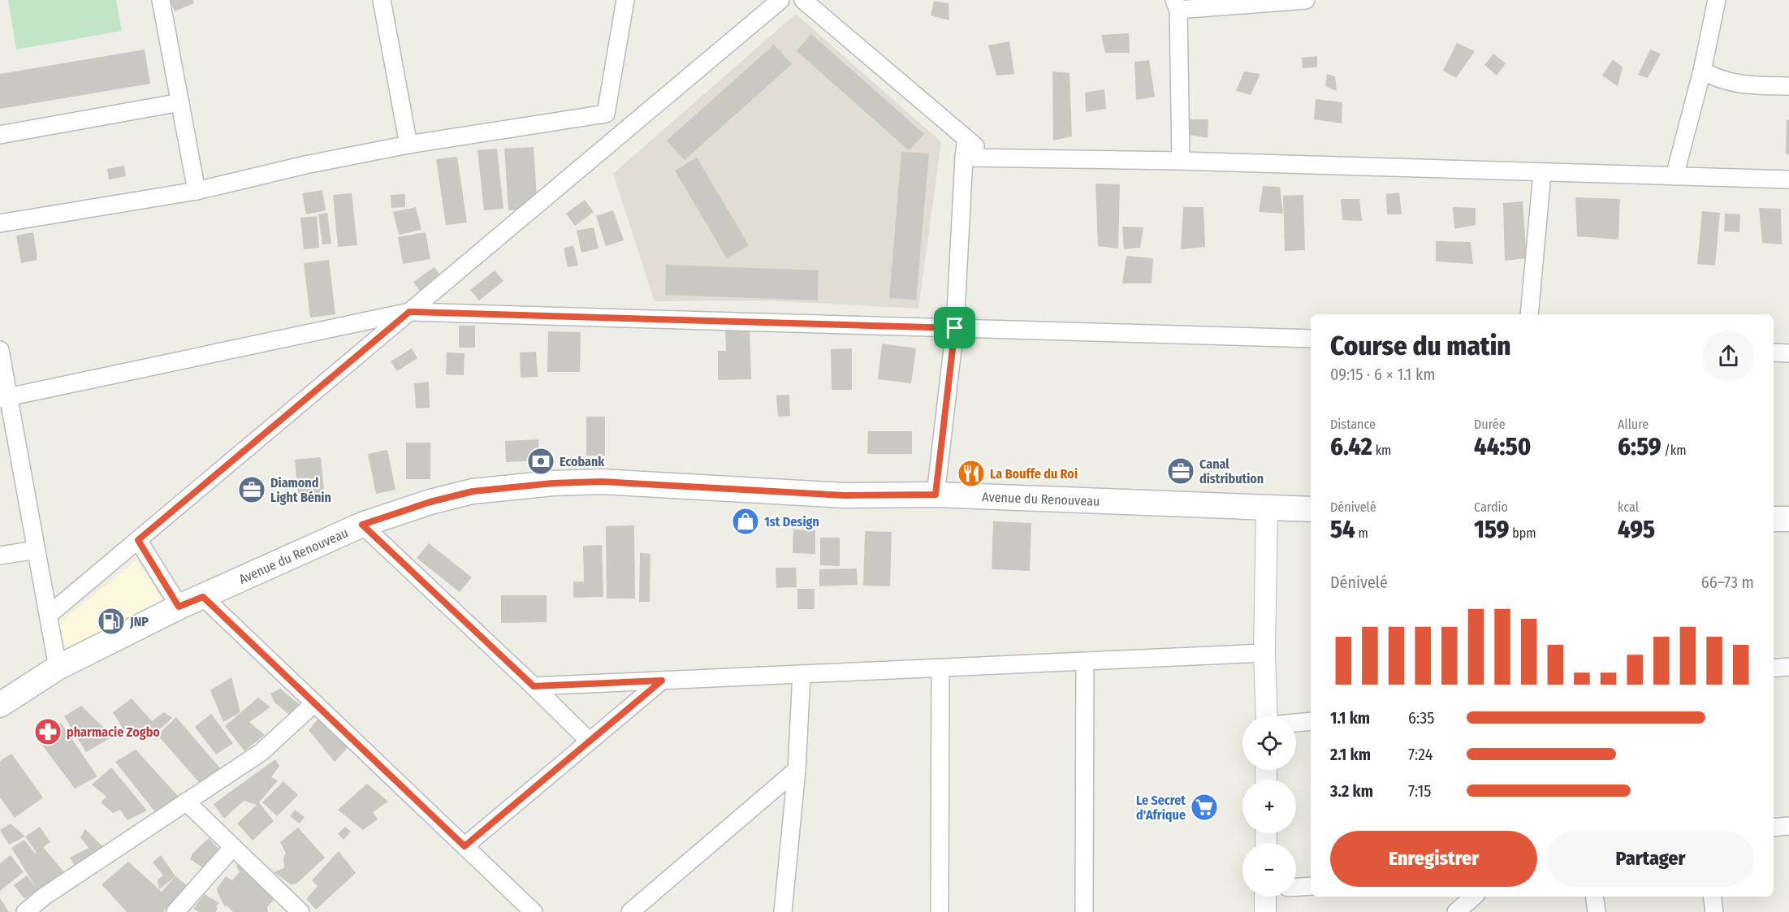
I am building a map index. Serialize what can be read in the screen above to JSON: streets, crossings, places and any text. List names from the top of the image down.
{
  "streets": {
    "main road": ["Avenue du Renouveau"]
  },
  "places": {
    "bank": ["Ecobank"],
    "office": ["Canal distribution", "Diamond Light Bénin"],
    "restaurant": ["La Bouffe du Roi"],
    "shop": ["1st Design"],
    "fuel station": ["JNP"],
    "pharmacy": ["pharmacie Zogbo"],
    "supermarket": ["Le Secret d'Afrique"]
  },
  "page": {
    "heading": ["Course du matin", "09:15 · 6 × 1.1 km"],
    "stats": [
      ["Distance", "6.42 km"],
      ["Durée", "44:50"],
      ["Allure", "6:59 /km"],
      ["Dénivelé", "54 m"],
      ["Cardio", "159 bpm"],
      ["kcal", "495"]
    ],
    "chart": ["Dénivelé", "66–73 m"],
    "list": [
      {
        "name": "1.1 km",
        "note": "6:35"
      },
      {
        "name": "2.1 km",
        "note": "7:24"
      },
      {
        "name": "3.2 km",
        "note": "7:15"
      }
    ],
    "map_buttons": ["+", "−"],
    "buttons": ["Enregistrer", "Partager"]
  }
}
